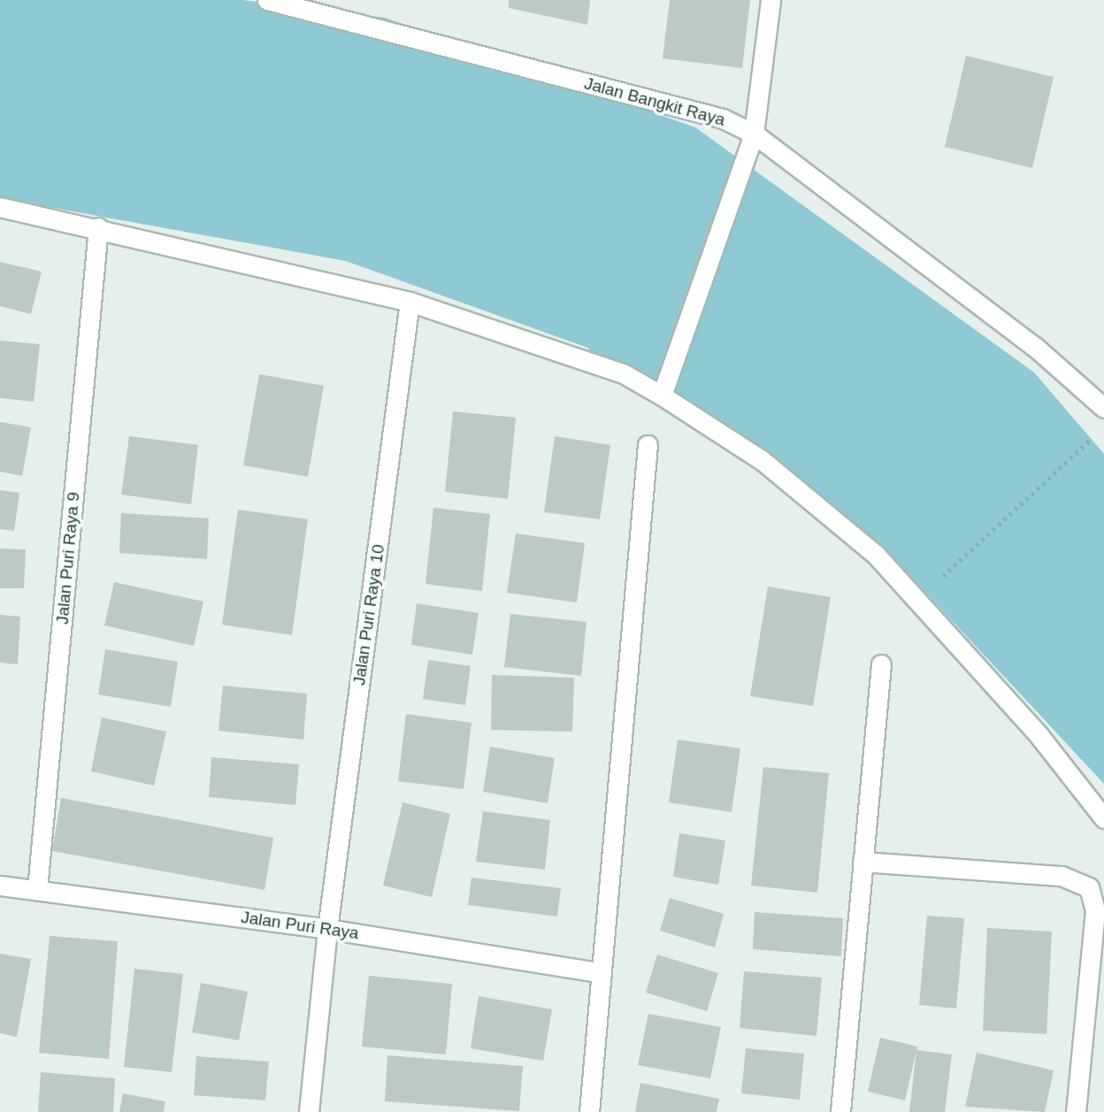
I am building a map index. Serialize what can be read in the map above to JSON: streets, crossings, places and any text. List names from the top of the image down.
{
  "streets": {
    "street": [
      "Jalan Bangkit Raya",
      "Jalan Puri Raya 9",
      "Jalan Puri Raya 10",
      "Jalan Puri Raya"
    ]
  },
  "crossings": [
    ["Jalan Puri Raya 9", "Jalan Puri Raya"],
    ["Jalan Puri Raya 10", "Jalan Puri Raya"]
  ]
}
